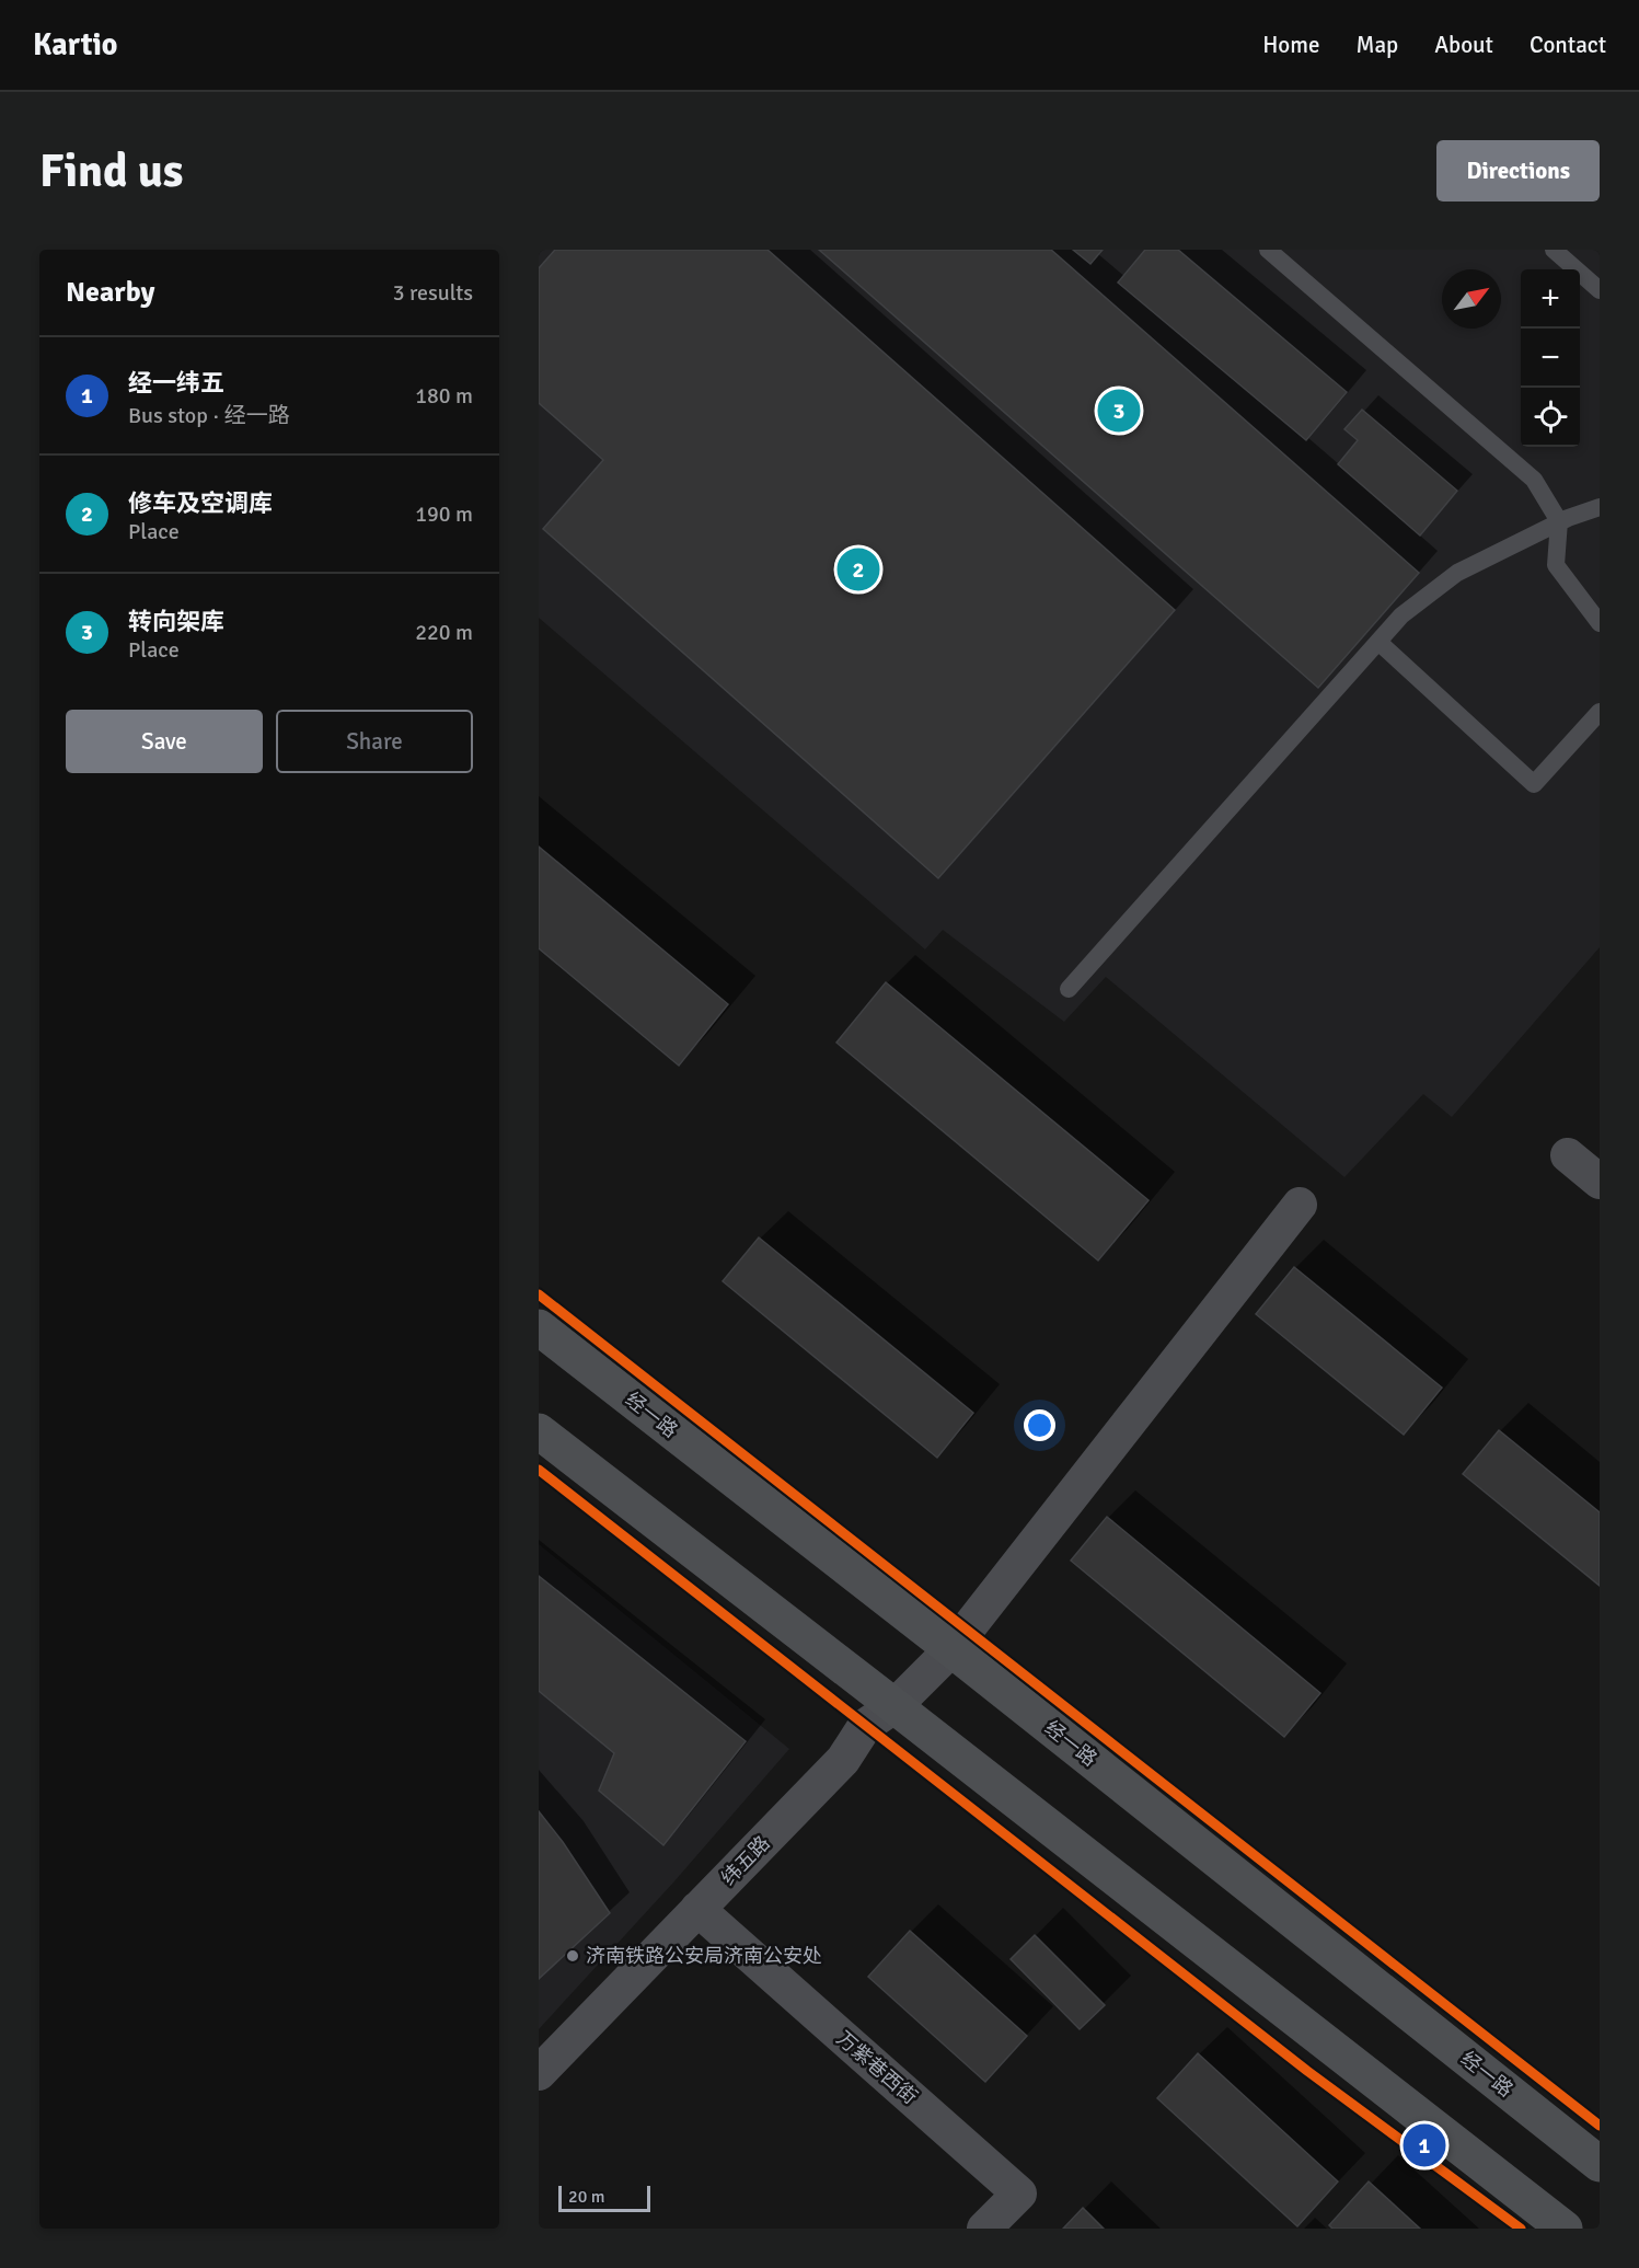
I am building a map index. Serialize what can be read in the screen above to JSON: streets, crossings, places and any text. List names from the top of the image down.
{
  "streets": {
    "main road": ["经一路"],
    "street": ["纬五路", "万紫巷西街"]
  },
  "crossings": [
    ["经一路", "纬五路"],
    ["纬五路", "万紫巷西街"]
  ],
  "places": ["济南铁路公安局济南公安处"],
  "scale_bar": "20 m",
  "north": "top right",
  "page": {
    "header": "Kartio",
    "nav": [
      "Home",
      "Map",
      "About",
      "Contact"
    ],
    "buttons": [
      "Directions",
      ["Save", "Share"]
    ],
    "title": "Find us",
    "heading": ["Nearby", "3 results"],
    "map_buttons": ["+", "−"],
    "list": [
      {
        "mark": "1",
        "name": "经一纬五",
        "note": "Bus stop · 经一路",
        "value": "180 m"
      },
      {
        "mark": "2",
        "name": "修车及空调库",
        "note": "Place",
        "value": "190 m"
      },
      {
        "mark": "3",
        "name": "转向架库",
        "note": "Place",
        "value": "220 m"
      }
    ],
    "pins": ["3", "2", "1"],
    "scale": "20 m"
  }
}
